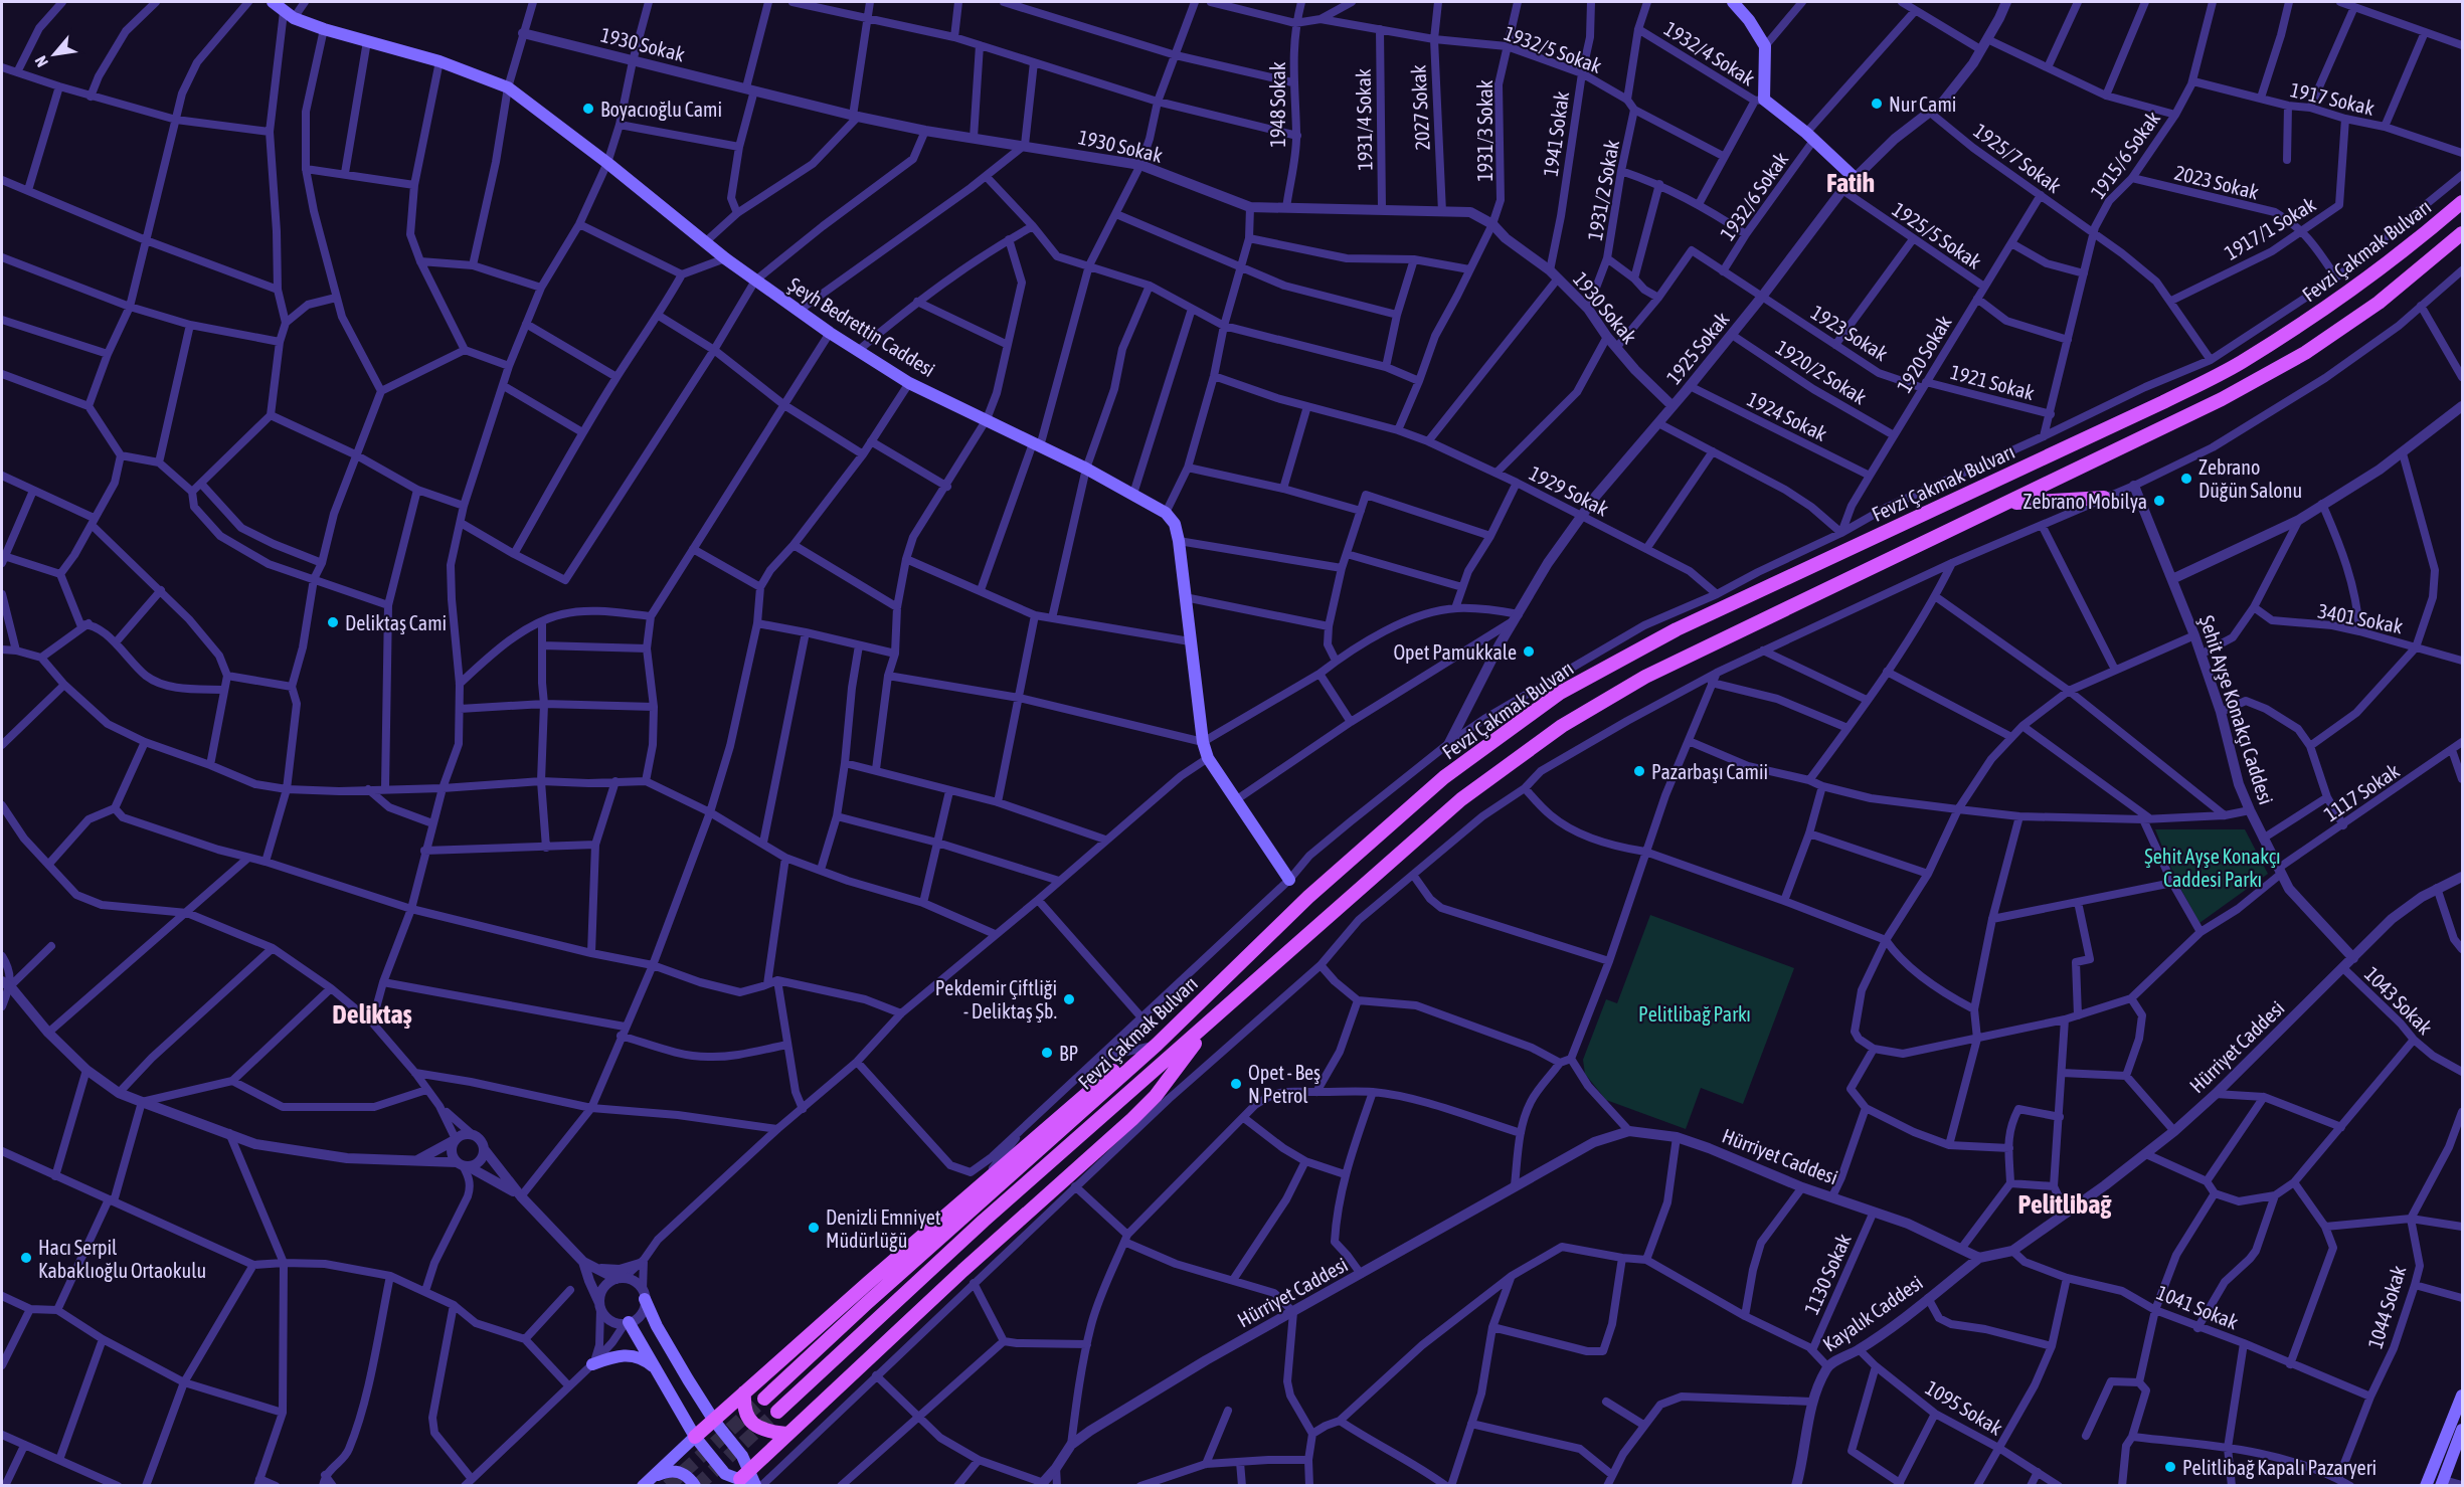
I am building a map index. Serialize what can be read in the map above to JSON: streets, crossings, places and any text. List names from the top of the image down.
{
  "streets": {
    "main road": ["Fevzi Çakmak Bulvarı", "Şeyh Bedrettin Caddesi"],
    "street": [
      "1930 Sokak",
      "1932/5 Sokak",
      "1932/4 Sokak",
      "1917 Sokak",
      "1948 Sokak",
      "2027 Sokak",
      "1931/4 Sokak",
      "1931/3 Sokak",
      "1941 Sokak",
      "1915/6 Sokak",
      "1925/7 Sokak",
      "2023 Sokak",
      "1931/2 Sokak",
      "1932/6 Sokak",
      "1917/1 Sokak",
      "1925/5 Sokak",
      "1923 Sokak",
      "1925 Sokak",
      "1920 Sokak",
      "1920/2 Sokak",
      "1921 Sokak",
      "1924 Sokak",
      "1929 Sokak",
      "3401 Sokak",
      "Şehit Ayşe Konakçı Caddesi",
      "1117 Sokak",
      "1043 Sokak",
      "Hürriyet Caddesi",
      "1130 Sokak",
      "1041 Sokak",
      "1044 Sokak",
      "Kayalık Caddesi",
      "1095 Sokak"
    ]
  },
  "crossings": [
    ["1930 Sokak", "1948 Sokak"],
    ["1930 Sokak", "2027 Sokak"],
    ["1930 Sokak", "1931/4 Sokak"],
    ["1930 Sokak", "1931/3 Sokak"],
    ["1930 Sokak", "1941 Sokak"],
    ["1930 Sokak", "1931/2 Sokak"],
    ["1930 Sokak", "1925 Sokak"],
    ["1932/5 Sokak", "1948 Sokak"],
    ["1932/5 Sokak", "2027 Sokak"],
    ["1932/5 Sokak", "1931/4 Sokak"],
    ["1932/5 Sokak", "1931/3 Sokak"],
    ["1932/5 Sokak", "1941 Sokak"],
    ["1932/5 Sokak", "1931/2 Sokak"],
    ["1917 Sokak", "1915/6 Sokak"],
    ["1917 Sokak", "1917/1 Sokak"],
    ["1931/3 Sokak", "1929 Sokak"],
    ["1915/6 Sokak", "1925/7 Sokak"],
    ["1915/6 Sokak", "2023 Sokak"],
    ["1915/6 Sokak", "1925/5 Sokak"],
    ["1915/6 Sokak", "1921 Sokak"],
    ["1925/7 Sokak", "1917/1 Sokak"],
    ["1925/7 Sokak", "1925 Sokak"],
    ["1925/7 Sokak", "1920 Sokak"],
    ["2023 Sokak", "1917/1 Sokak"],
    ["1932/6 Sokak", "1923 Sokak"],
    ["1925/5 Sokak", "1925 Sokak"],
    ["1925/5 Sokak", "1920 Sokak"],
    ["1923 Sokak", "1925 Sokak"],
    ["1923 Sokak", "1920 Sokak"],
    ["1923 Sokak", "1921 Sokak"],
    ["1925 Sokak", "1920/2 Sokak"],
    ["1925 Sokak", "1924 Sokak"],
    ["1925 Sokak", "1929 Sokak"],
    ["1920 Sokak", "1920/2 Sokak"],
    ["1920 Sokak", "1921 Sokak"],
    ["1920 Sokak", "1924 Sokak"],
    ["Şehit Ayşe Konakçı Caddesi", "1117 Sokak"],
    ["Şehit Ayşe Konakçı Caddesi", "Hürriyet Caddesi"],
    ["1043 Sokak", "Hürriyet Caddesi"],
    ["Hürriyet Caddesi", "1130 Sokak"],
    ["Hürriyet Caddesi", "1041 Sokak"],
    ["Hürriyet Caddesi", "Kayalık Caddesi"],
    ["1041 Sokak", "1044 Sokak"],
    ["Kayalık Caddesi", "1095 Sokak"]
  ],
  "districts": ["Fatih", "Deliktaş", "Pelitlibağ"],
  "parks": ["Şehit Ayşe Konakçı Caddesi Parkı", "Pelitlibağ Parkı"],
  "places": [
    "Nur Cami",
    "Boyacıoğlu Cami",
    "Zebrano Düğün Salonu",
    "Zebrano Mobilya",
    "Deliktaş Cami",
    "Opet Pamukkale",
    "Pazarbaşı Camii",
    "Pekdemir Çiftliği - Deliktaş Şb.",
    "BP",
    "Opet - Beş N Petrol",
    "Denizli Emniyet Müdürlüğü",
    "Hacı Serpil Kabaklıoğlu Ortaokulu",
    "Pelitlibağ Kapalı Pazaryeri"
  ],
  "north": "bottom left"
}
